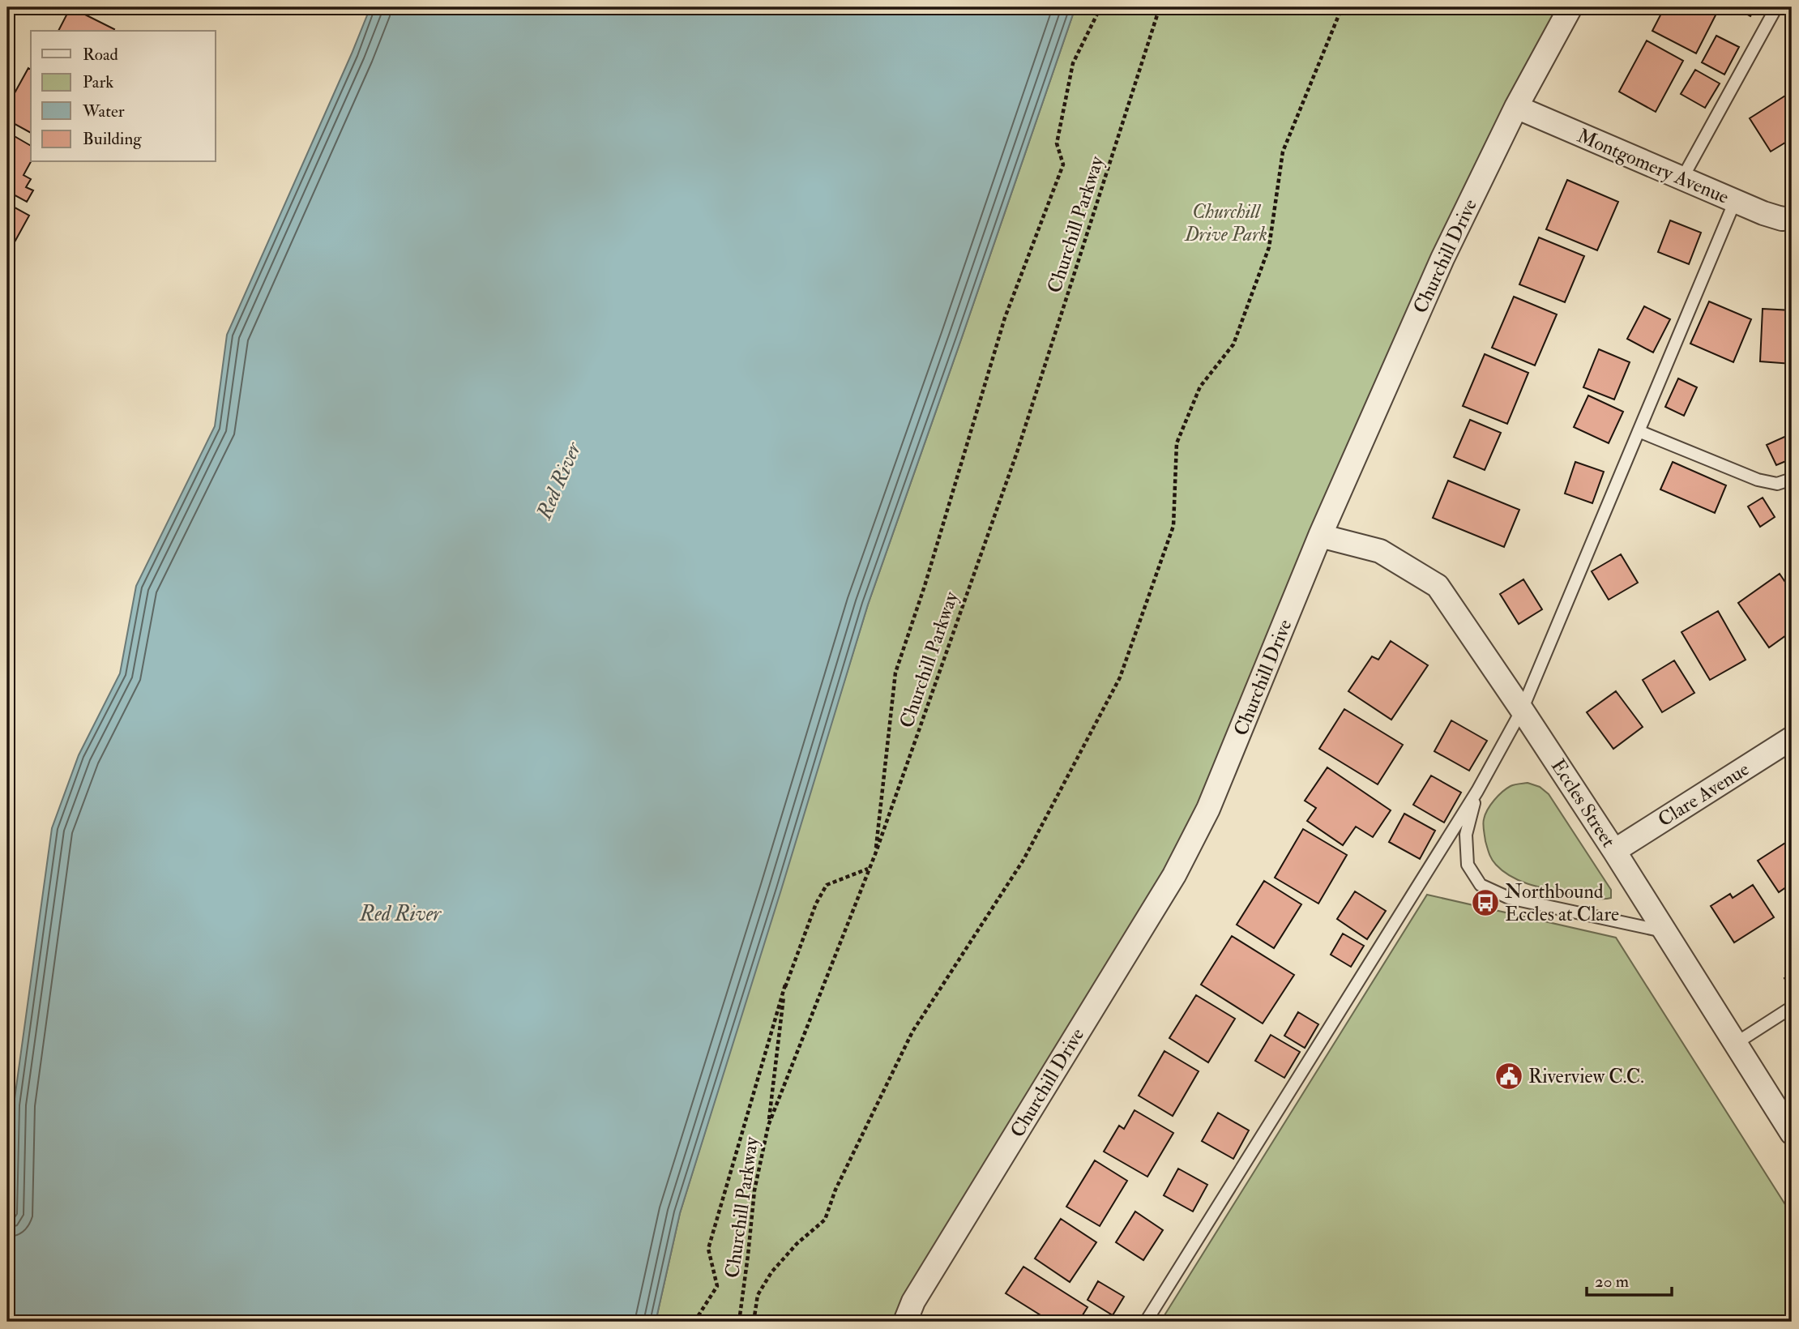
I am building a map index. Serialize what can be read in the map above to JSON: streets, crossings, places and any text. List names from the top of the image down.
{
  "streets": {
    "street": [
      "Montgomery Avenue",
      "Churchill Drive",
      "Clare Avenue",
      "Eccles Street"
    ],
    "path": ["Churchill Parkway"]
  },
  "crossings": [
    ["Montgomery Avenue", "Churchill Drive"],
    ["Churchill Drive", "Eccles Street"],
    ["Clare Avenue", "Eccles Street"]
  ],
  "water": ["Red River"],
  "parks": ["Churchill Drive Park"],
  "places": {
    "bus stop": ["Northbound Eccles at Clare"],
    "public building": ["Riverview C.C."]
  },
  "legend": [
    "Road",
    "Park",
    "Water",
    "Building"
  ],
  "scale_bar": "20 m"
}
